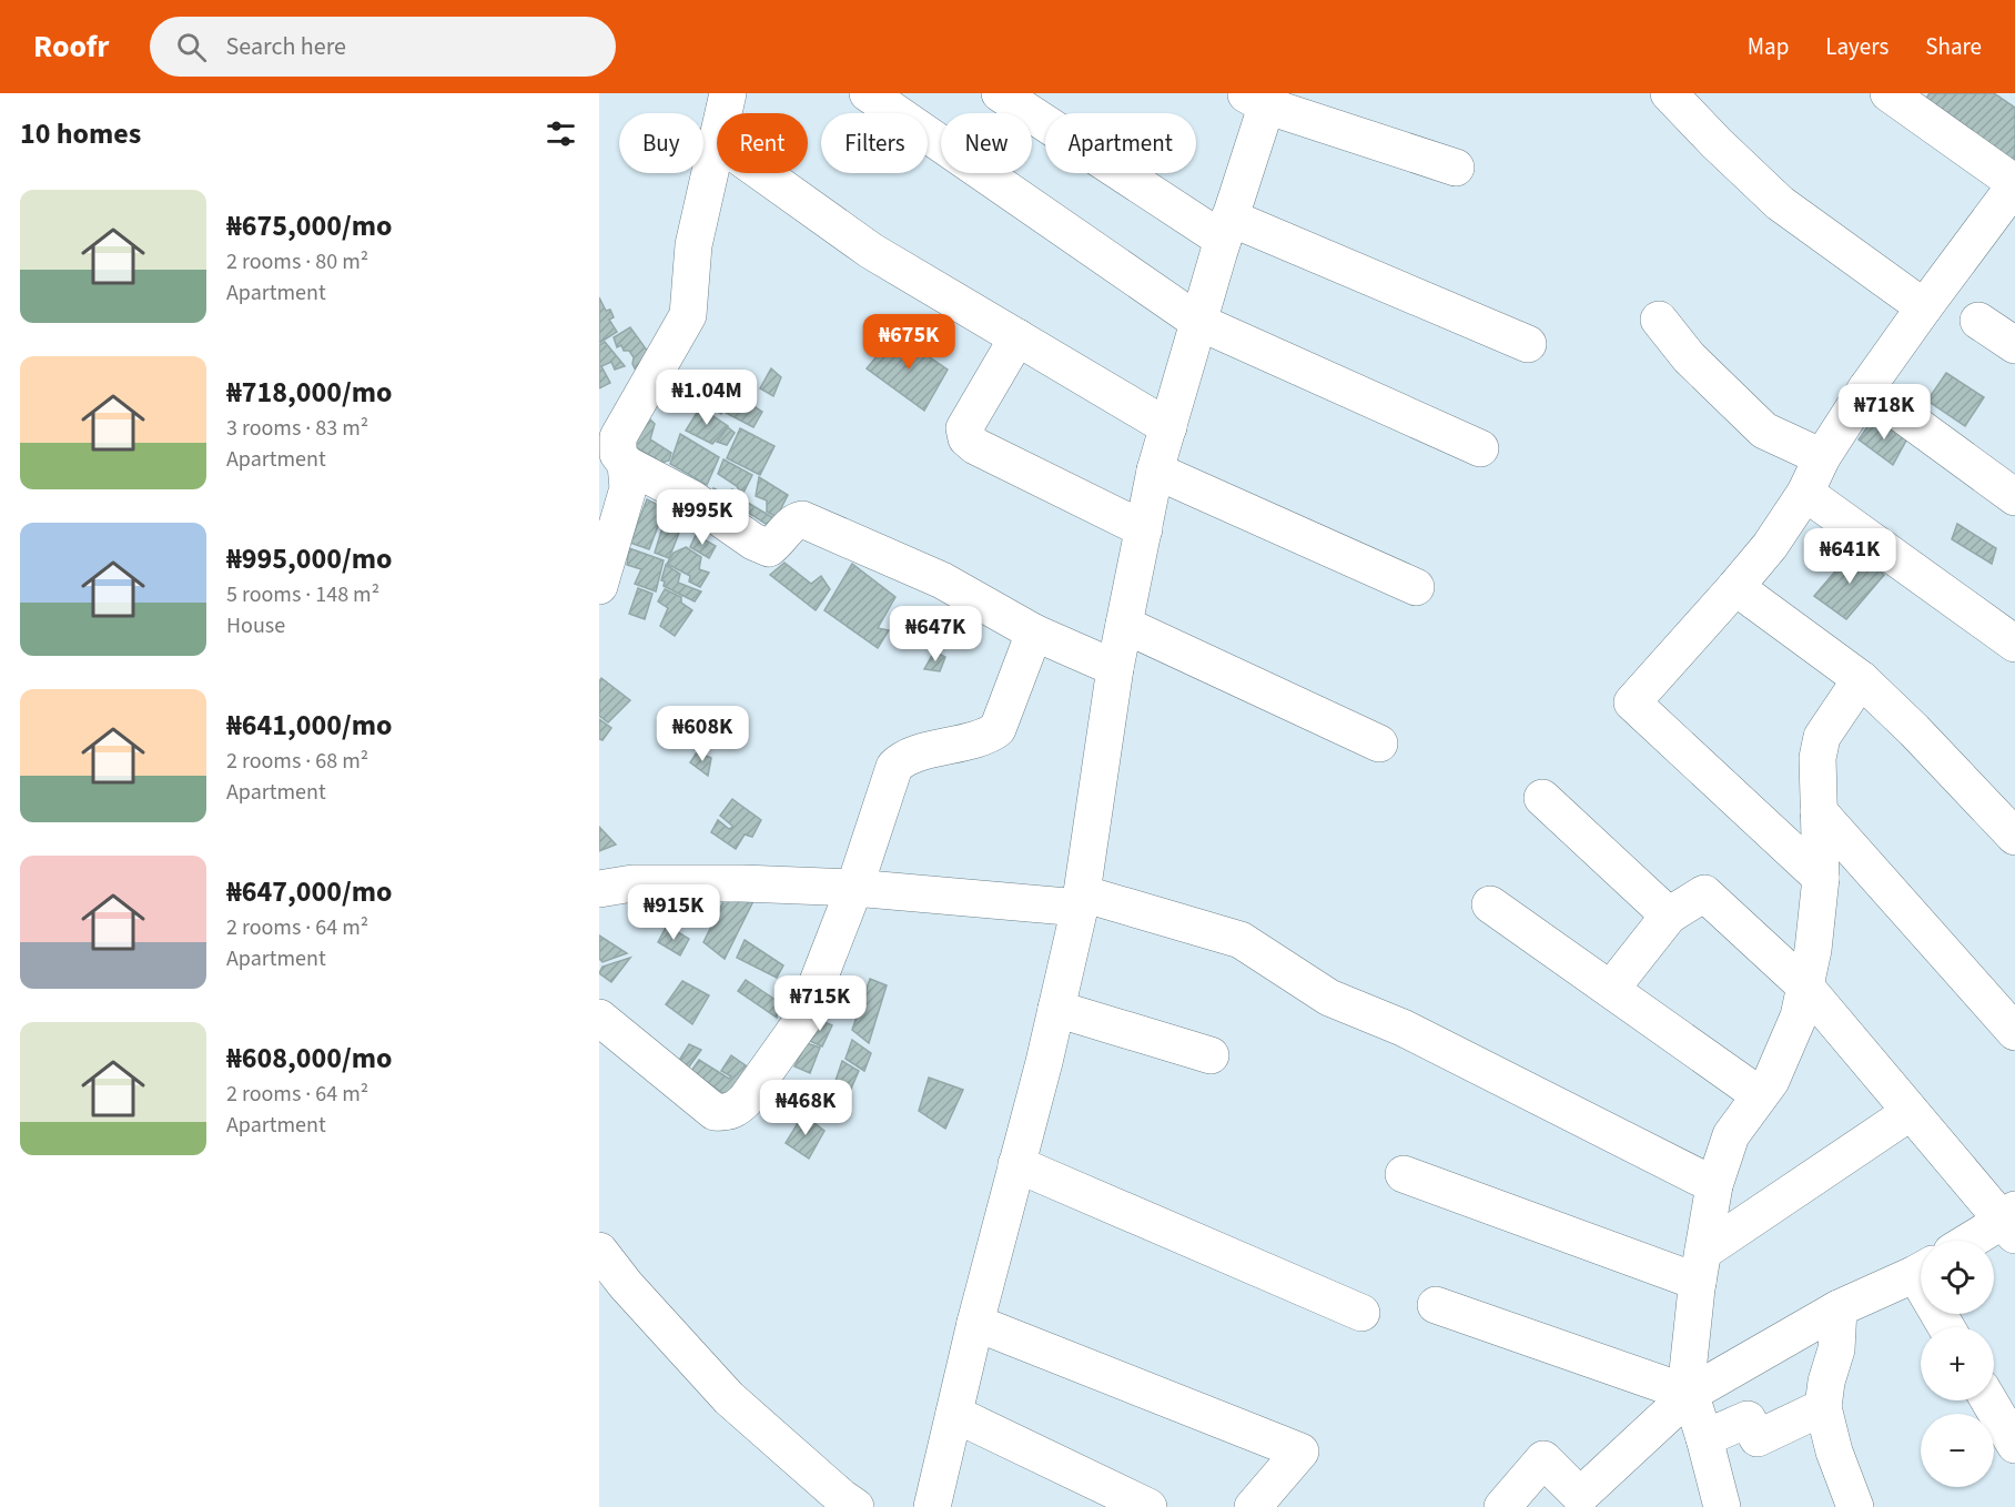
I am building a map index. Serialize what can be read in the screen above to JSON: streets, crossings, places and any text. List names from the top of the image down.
{
  "page": {
    "header": "Roofr",
    "search": "Search here",
    "nav": ["Map", "Layers", "Share"],
    "heading": "10 homes",
    "chip": [
      "Buy",
      "Rent",
      "Filters",
      "New",
      "Apartment"
    ],
    "list": [
      {
        "name": "₦675,000/mo",
        "note": "2 rooms · 80 m² · Apartment"
      },
      {
        "name": "₦718,000/mo",
        "note": "3 rooms · 83 m² · Apartment"
      },
      {
        "name": "₦995,000/mo",
        "note": "5 rooms · 148 m² · House"
      },
      {
        "name": "₦641,000/mo",
        "note": "2 rooms · 68 m² · Apartment"
      },
      {
        "name": "₦647,000/mo",
        "note": "2 rooms · 64 m² · Apartment"
      },
      {
        "name": "₦608,000/mo",
        "note": "2 rooms · 64 m² · Apartment"
      }
    ],
    "price": [
      "₦675K",
      "₦1.04M",
      "₦718K",
      "₦995K",
      "₦641K",
      "₦647K",
      "₦608K",
      "₦915K",
      "₦715K",
      "₦468K"
    ],
    "map_buttons": ["+", "−"]
  }
}
